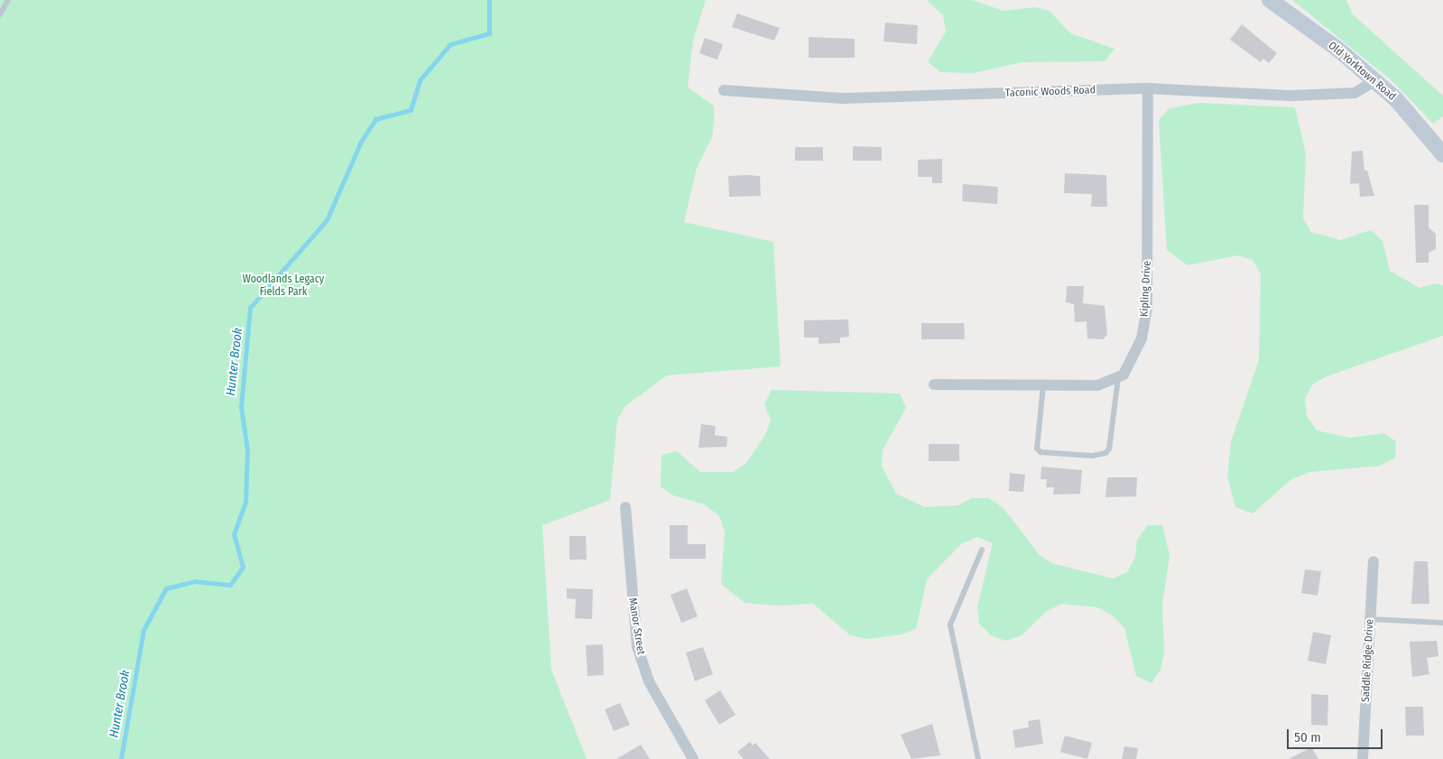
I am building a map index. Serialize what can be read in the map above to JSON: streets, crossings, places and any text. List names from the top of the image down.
{
  "streets": {
    "main road": ["Old Yorktown Road"],
    "street": [
      "Taconic Woods Road",
      "Kipling Drive",
      "Manor Street",
      "Saddle Ridge Drive"
    ]
  },
  "crossings": [
    ["Old Yorktown Road", "Taconic Woods Road"],
    ["Taconic Woods Road", "Kipling Drive"]
  ],
  "water": ["Hunter Brook"],
  "parks": ["Woodlands Legacy Fields Park"],
  "scale_bar": "50 m"
}
